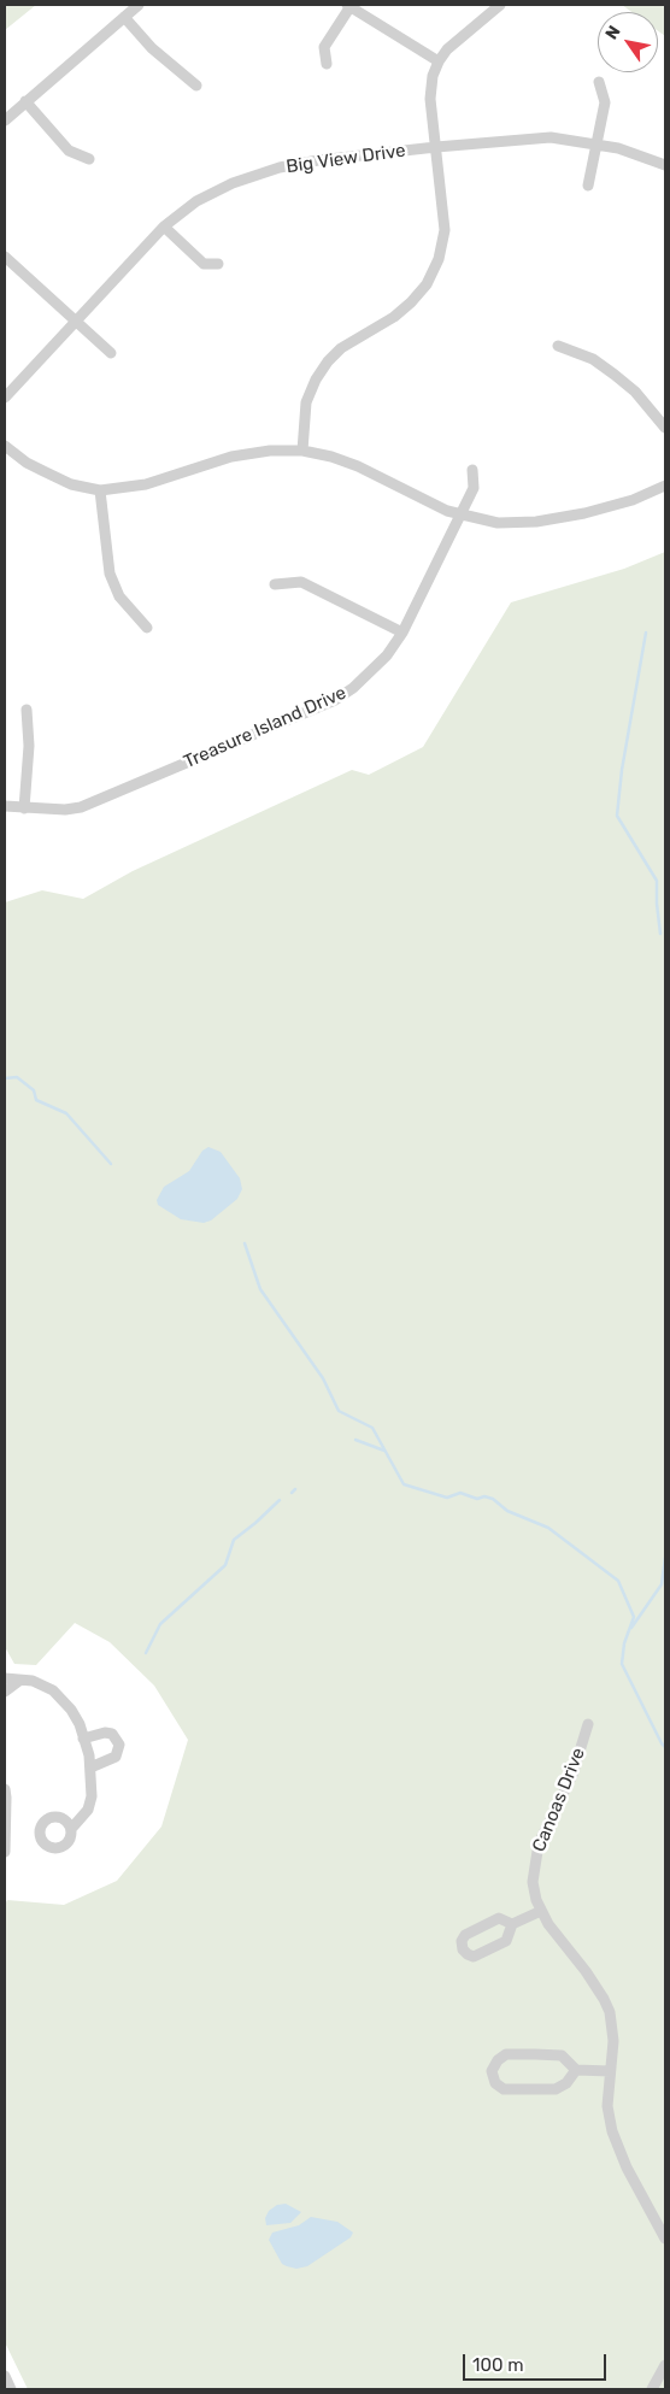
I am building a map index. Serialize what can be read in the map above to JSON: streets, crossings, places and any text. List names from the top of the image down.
{
  "streets": {
    "street": ["Big View Drive", "Treasure Island Drive", "Canoas Drive"]
  },
  "scale_bar": "100 m",
  "north": "top left"
}
